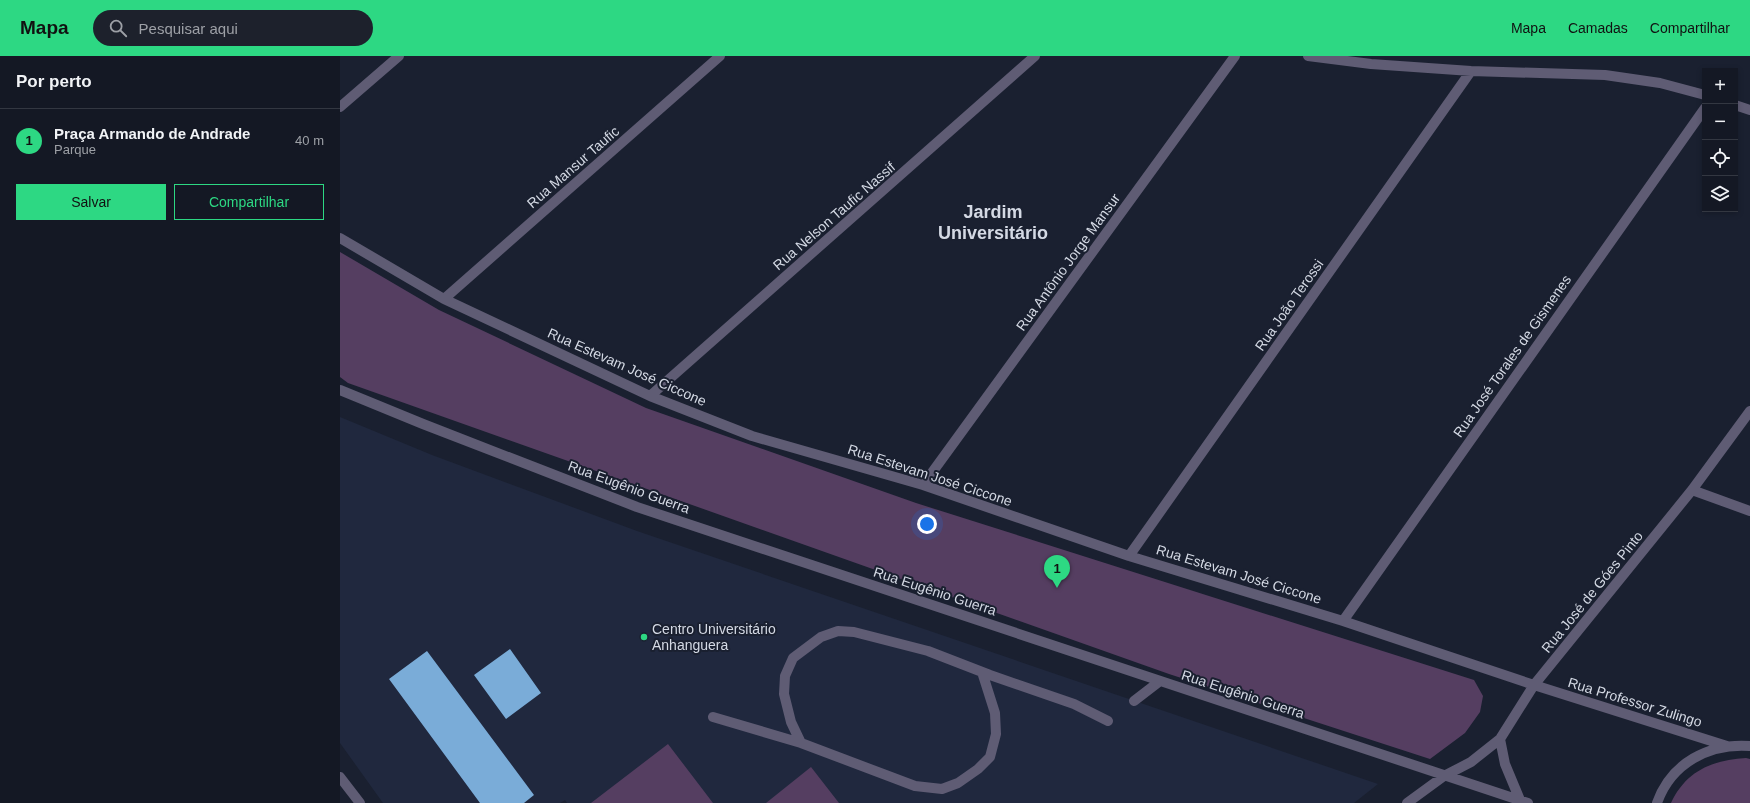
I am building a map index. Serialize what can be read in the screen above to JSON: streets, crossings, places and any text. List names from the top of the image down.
{
  "streets": {
    "street": [
      "Rua Mansur Taufic",
      "Rua Nelson Taufic Nassif",
      "Rua Antônio Jorge Mansur",
      "Rua João Terossi",
      "Rua José Torales de Gismenes",
      "Rua Estevam José Ciccone",
      "Rua Eugênio Guerra",
      "Rua José de Góes Pinto",
      "Rua Professor Zulingo"
    ]
  },
  "crossings": [
    ["Rua Mansur Taufic", "Rua Estevam José Ciccone"],
    ["Rua Nelson Taufic Nassif", "Rua Estevam José Ciccone"],
    ["Rua Antônio Jorge Mansur", "Rua Estevam José Ciccone"],
    ["Rua João Terossi", "Rua Estevam José Ciccone"],
    ["Rua José Torales de Gismenes", "Rua Estevam José Ciccone"],
    ["Rua Estevam José Ciccone", "Rua José de Góes Pinto"],
    ["Rua Estevam José Ciccone", "Rua Professor Zulingo"],
    ["Rua Eugênio Guerra", "Rua José de Góes Pinto"],
    ["Rua José de Góes Pinto", "Rua Professor Zulingo"]
  ],
  "districts": ["Jardim Universitário"],
  "places": ["Centro Universitário Anhanguera"],
  "page": {
    "header": "Mapa",
    "search": "Pesquisar aqui",
    "nav": ["Mapa", "Camadas", "Compartilhar"],
    "heading": "Por perto",
    "map_buttons": ["+", "−"],
    "list": [
      {
        "mark": "1",
        "name": "Praça Armando de Andrade",
        "note": "Parque",
        "value": "40 m"
      }
    ],
    "buttons": ["Salvar", "Compartilhar"],
    "pins": "1"
  }
}
